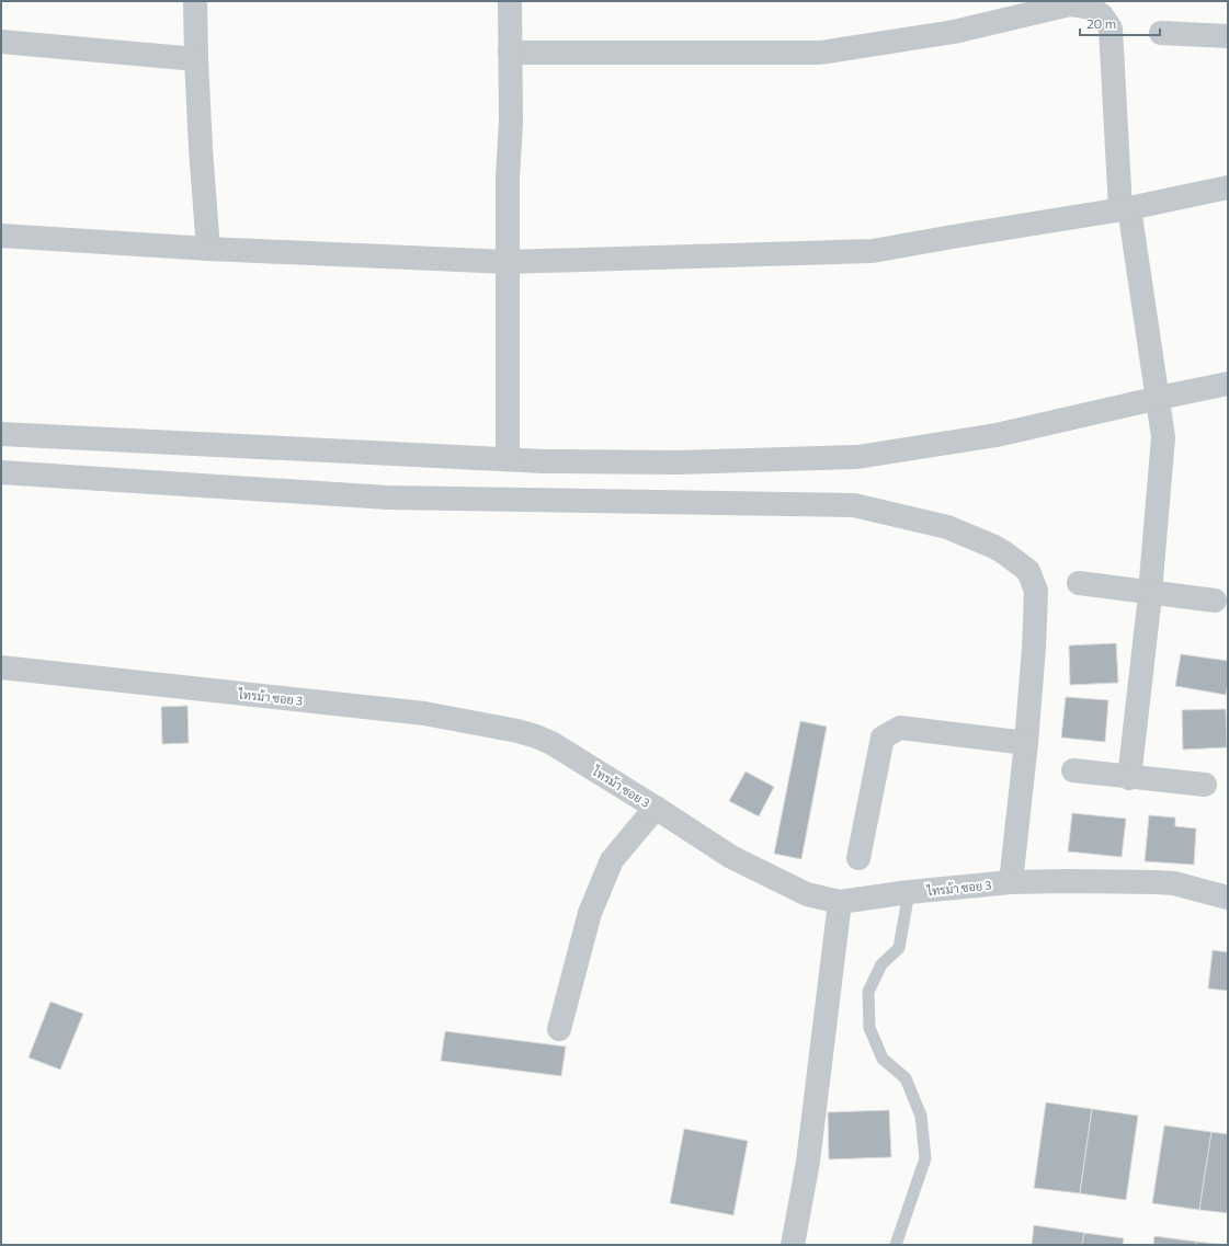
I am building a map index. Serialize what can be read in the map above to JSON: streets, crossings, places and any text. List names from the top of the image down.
{
  "streets": {
    "street": ["ไทรม้า ซอย 3"]
  },
  "scale_bar": "20 m"
}
